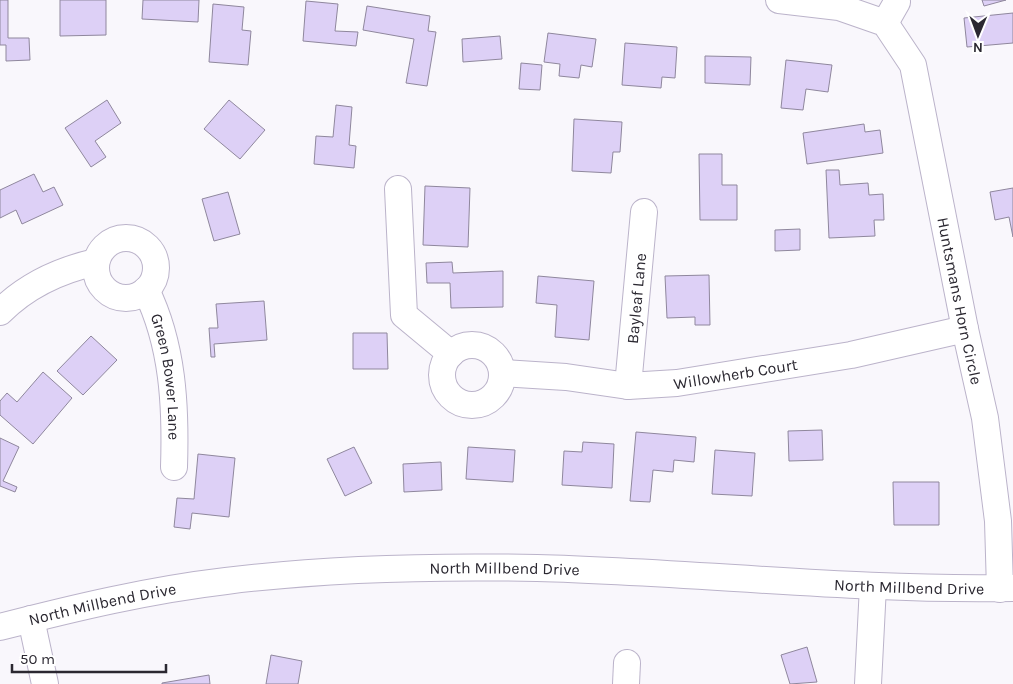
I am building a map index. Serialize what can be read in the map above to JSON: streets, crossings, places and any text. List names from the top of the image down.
{
  "streets": {
    "street": [
      "Bayleaf Lane",
      "Huntsmans Horn Circle",
      "Willowherb Court",
      "Green Bower Lane",
      "North Millbend Drive"
    ]
  },
  "crossings": [
    ["Bayleaf Lane", "Willowherb Court"],
    ["Huntsmans Horn Circle", "Willowherb Court"],
    ["Huntsmans Horn Circle", "North Millbend Drive"]
  ],
  "scale_bar": "50 m",
  "north": "bottom"
}
